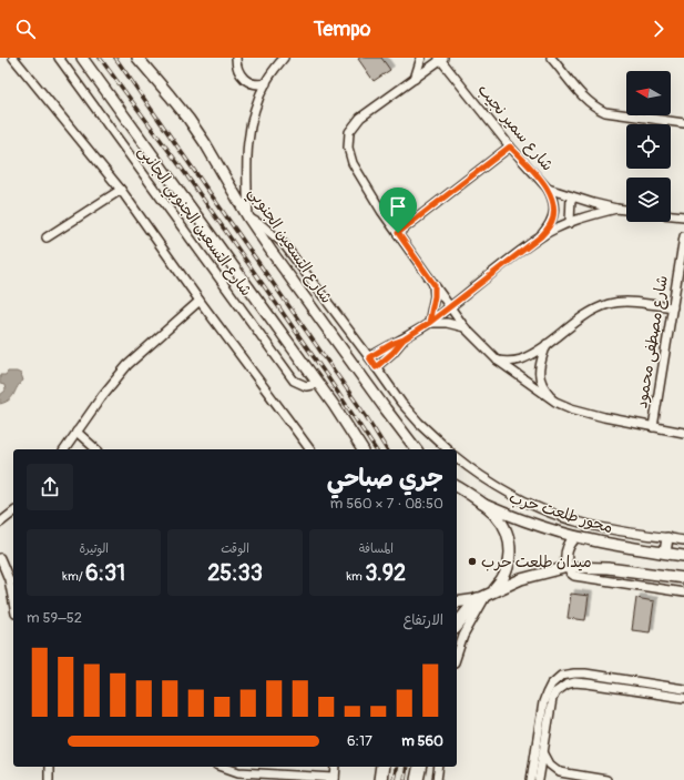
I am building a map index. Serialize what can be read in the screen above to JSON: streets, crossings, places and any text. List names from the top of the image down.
{
  "streets": {
    "main road": ["شارع التسعين الجنوبي", "محور طلعت حرب"],
    "street": ["شارع سمير نجيب", "شارع التسعين الجنوبي الجانبى", "شارع مصطفى محمود"]
  },
  "places": ["ميدان طلعت حرب"],
  "north": "left",
  "page": {
    "header": "Tempo",
    "heading": ["جري صباحي", "08:50 · 7 × 560 m"],
    "stats": [
      ["المسافة", "3.92 km"],
      ["الوقت", "25:33"],
      ["الوتيرة", "6:31 /km"]
    ],
    "chart": ["الارتفاع", "52–59 m"],
    "list": [
      {
        "name": "560 m",
        "note": "6:17"
      }
    ]
  }
}
